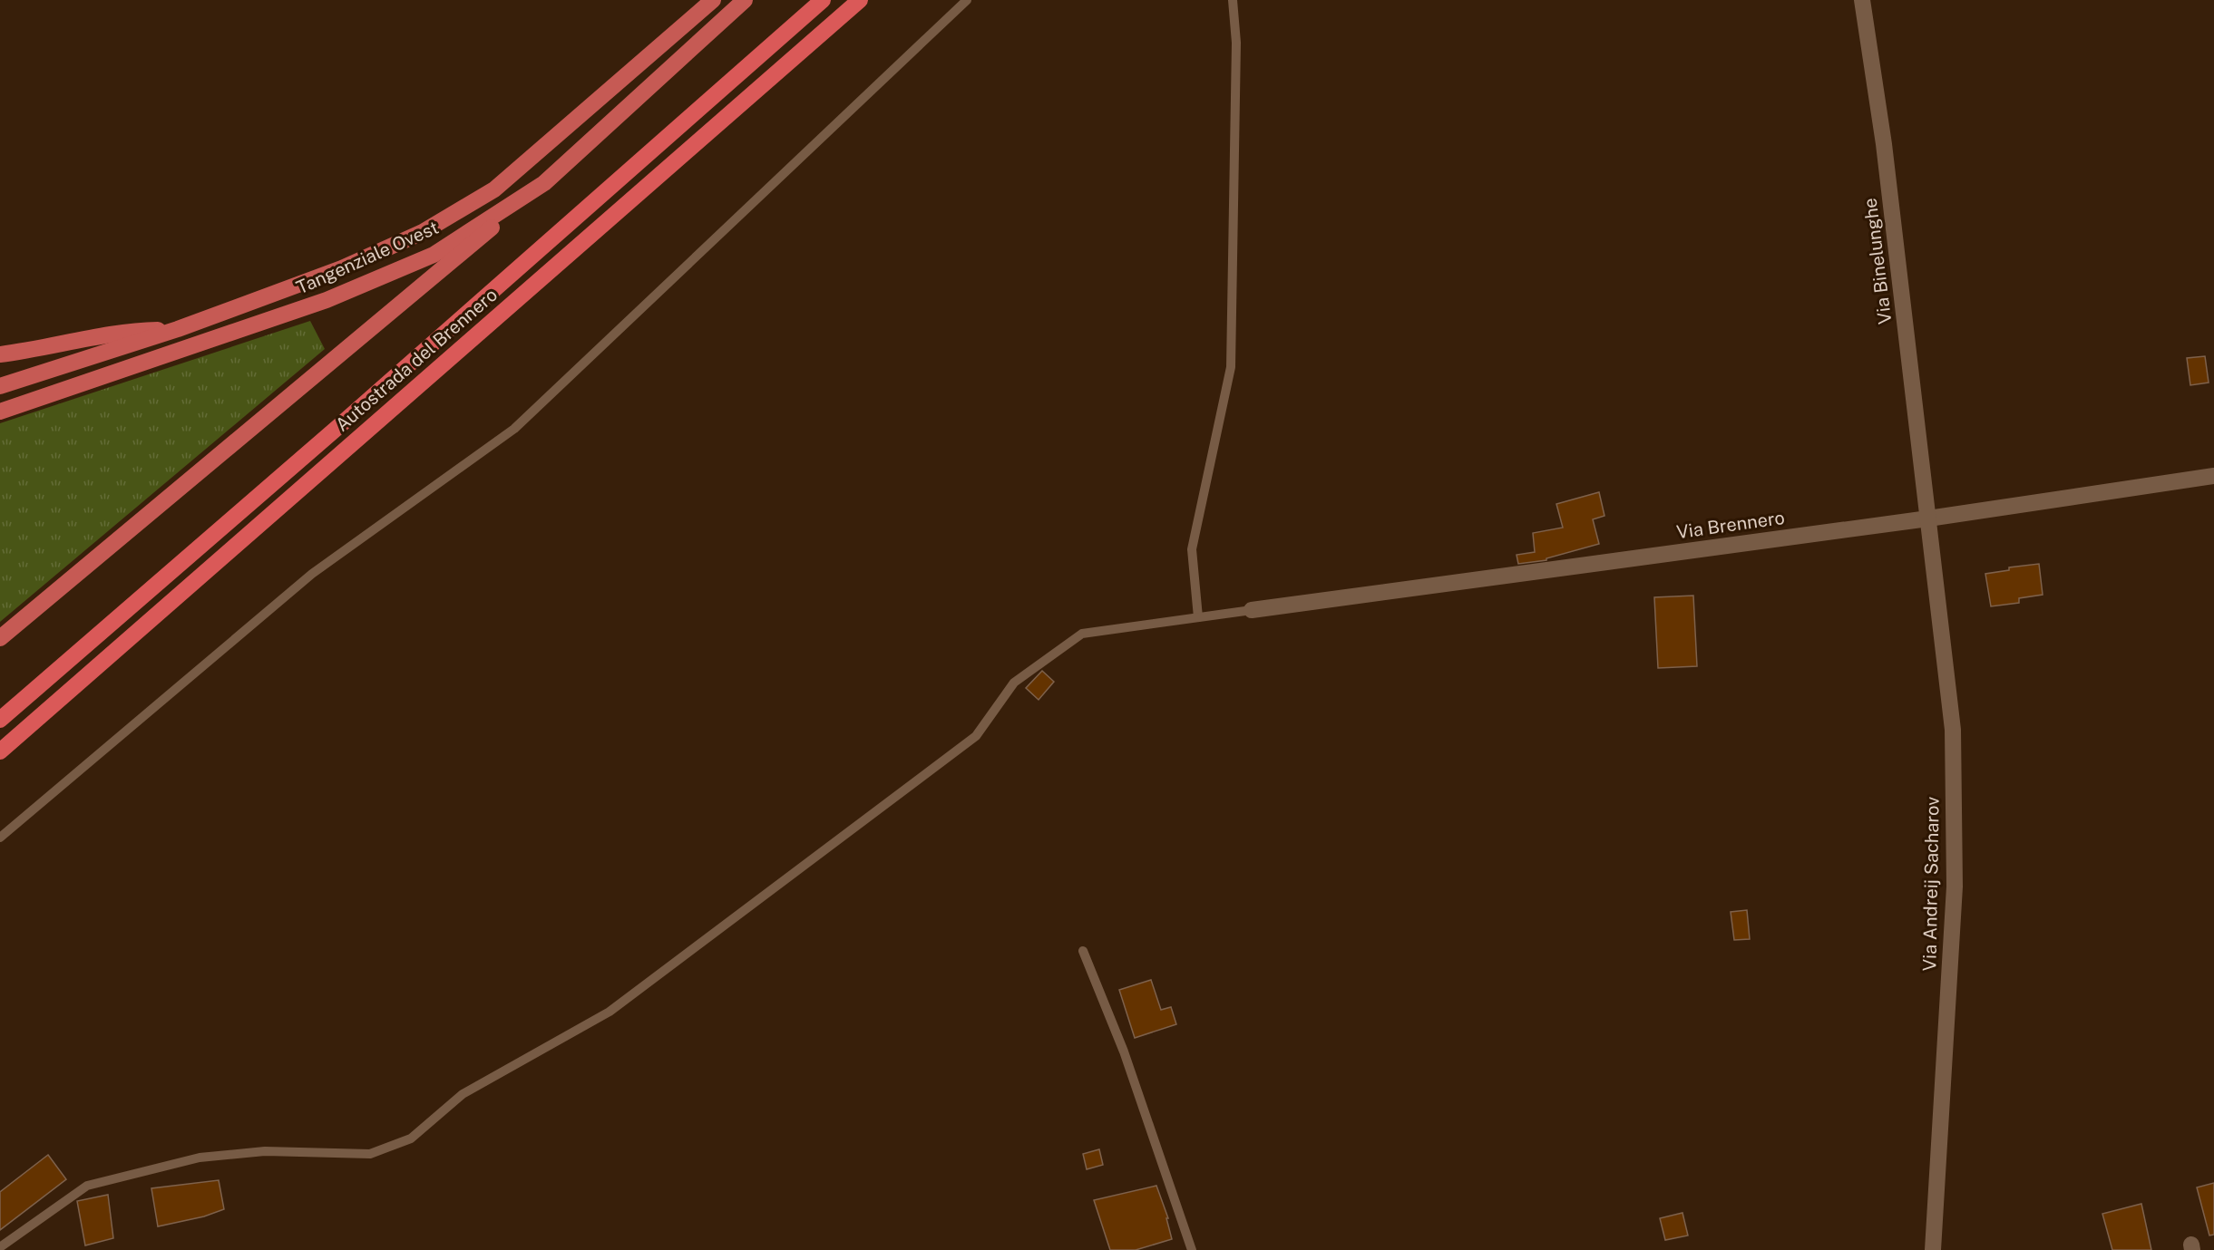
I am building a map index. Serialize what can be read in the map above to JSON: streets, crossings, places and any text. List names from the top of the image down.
{
  "streets": {
    "highway": ["Tangenziale Ovest", "Autostrada del Brennero"],
    "street": ["Via Binelunghe", "Via Brennero", "Via Andreij Sacharov"]
  },
  "crossings": [
    ["Via Binelunghe", "Via Brennero"],
    ["Via Binelunghe", "Via Andreij Sacharov"],
    ["Via Brennero", "Via Andreij Sacharov"]
  ]
}
